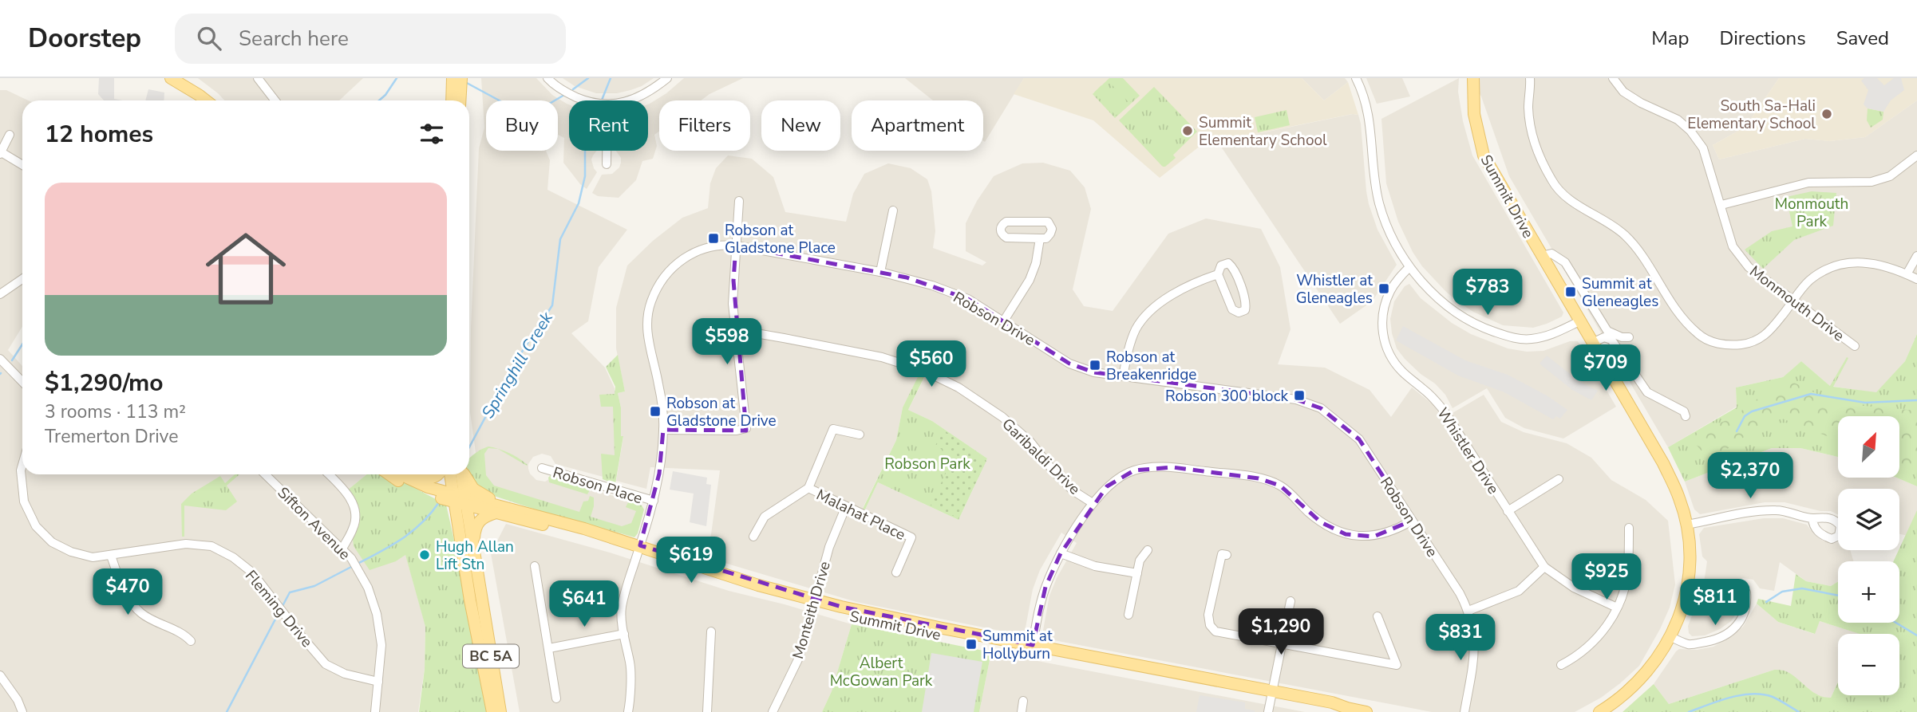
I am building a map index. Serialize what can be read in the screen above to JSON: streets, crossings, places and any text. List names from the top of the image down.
{
  "streets": {
    "main road": ["Summit Drive", "BC 5A"],
    "street": [
      "Monmouth Drive",
      "Robson Drive",
      "Whistler Drive",
      "Garibaldi Drive",
      "Robson Place",
      "Malahat Place",
      "Sifton Avenue",
      "Fleming Drive",
      "Monteith Drive"
    ]
  },
  "crossings": [
    ["Summit Drive", "Robson Drive"],
    ["Summit Drive", "Monteith Drive"],
    ["Summit Drive", "BC 5A"],
    ["Robson Drive", "Robson Place"],
    ["Malahat Place", "Monteith Drive"],
    ["Sifton Avenue", "Fleming Drive"]
  ],
  "water": ["Springhill Creek"],
  "parks": ["Monmouth Park", "Robson Park", "Albert McGowan Park"],
  "places": {
    "other": ["South Sa-Hali Elementary School", "Summit Elementary School", "Hugh Allan Lift Stn"],
    "transit": [
      "Robson at Gladstone Place",
      "Whistler at Gleneagles",
      "Summit at Gleneagles",
      "Robson at Breakenridge",
      "Robson 300 block",
      "Robson at Gladstone Drive",
      "Summit at Hollyburn"
    ]
  },
  "north": "top right",
  "page": {
    "header": "Doorstep",
    "search": "Search here",
    "nav": ["Map", "Directions", "Saved"],
    "chip": [
      "Buy",
      "Rent",
      "Filters",
      "New",
      "Apartment"
    ],
    "heading": "12 homes",
    "list": [
      {
        "name": "$1,290/mo",
        "note": "3 rooms · 113 m² · Tremerton Drive"
      }
    ],
    "price": [
      "$783",
      "$598",
      "$560",
      "$709",
      "$2,370",
      "$619",
      "$925",
      "$470",
      "$811",
      "$641",
      "$1,290",
      "$831"
    ],
    "map_buttons": ["+", "−"]
  }
}
